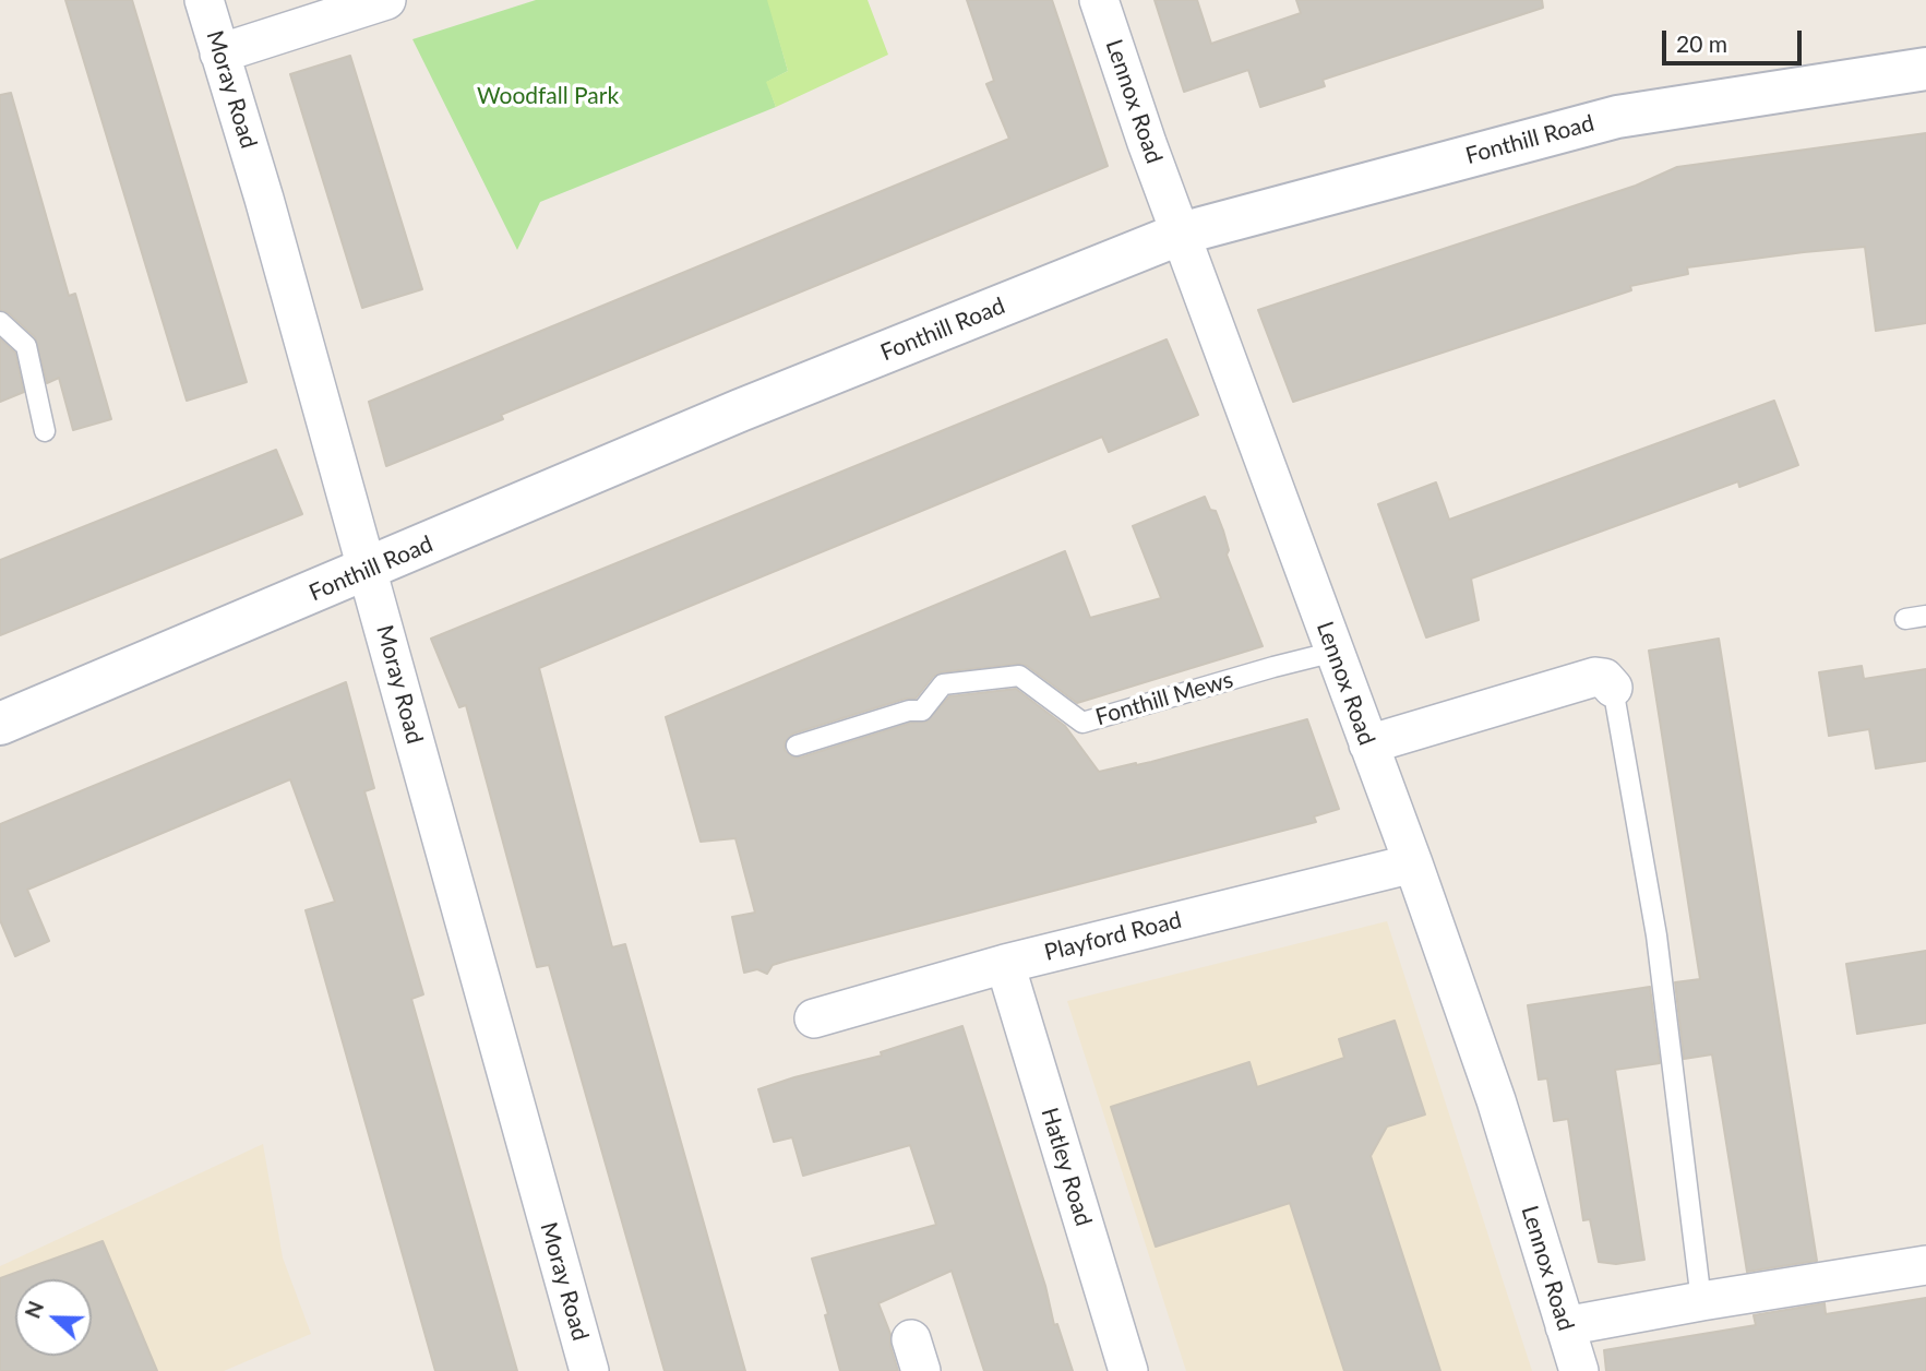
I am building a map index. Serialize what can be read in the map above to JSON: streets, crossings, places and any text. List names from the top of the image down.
{
  "streets": {
    "street": [
      "Moray Road",
      "Lennox Road",
      "Fonthill Road",
      "Playford Road",
      "Hatley Road"
    ],
    "lane": ["Fonthill Mews"]
  },
  "crossings": [
    ["Moray Road", "Fonthill Road"],
    ["Lennox Road", "Fonthill Road"],
    ["Lennox Road", "Fonthill Mews"],
    ["Lennox Road", "Playford Road"],
    ["Playford Road", "Hatley Road"]
  ],
  "parks": ["Woodfall Park"],
  "scale_bar": "20 m",
  "north": "left"
}
